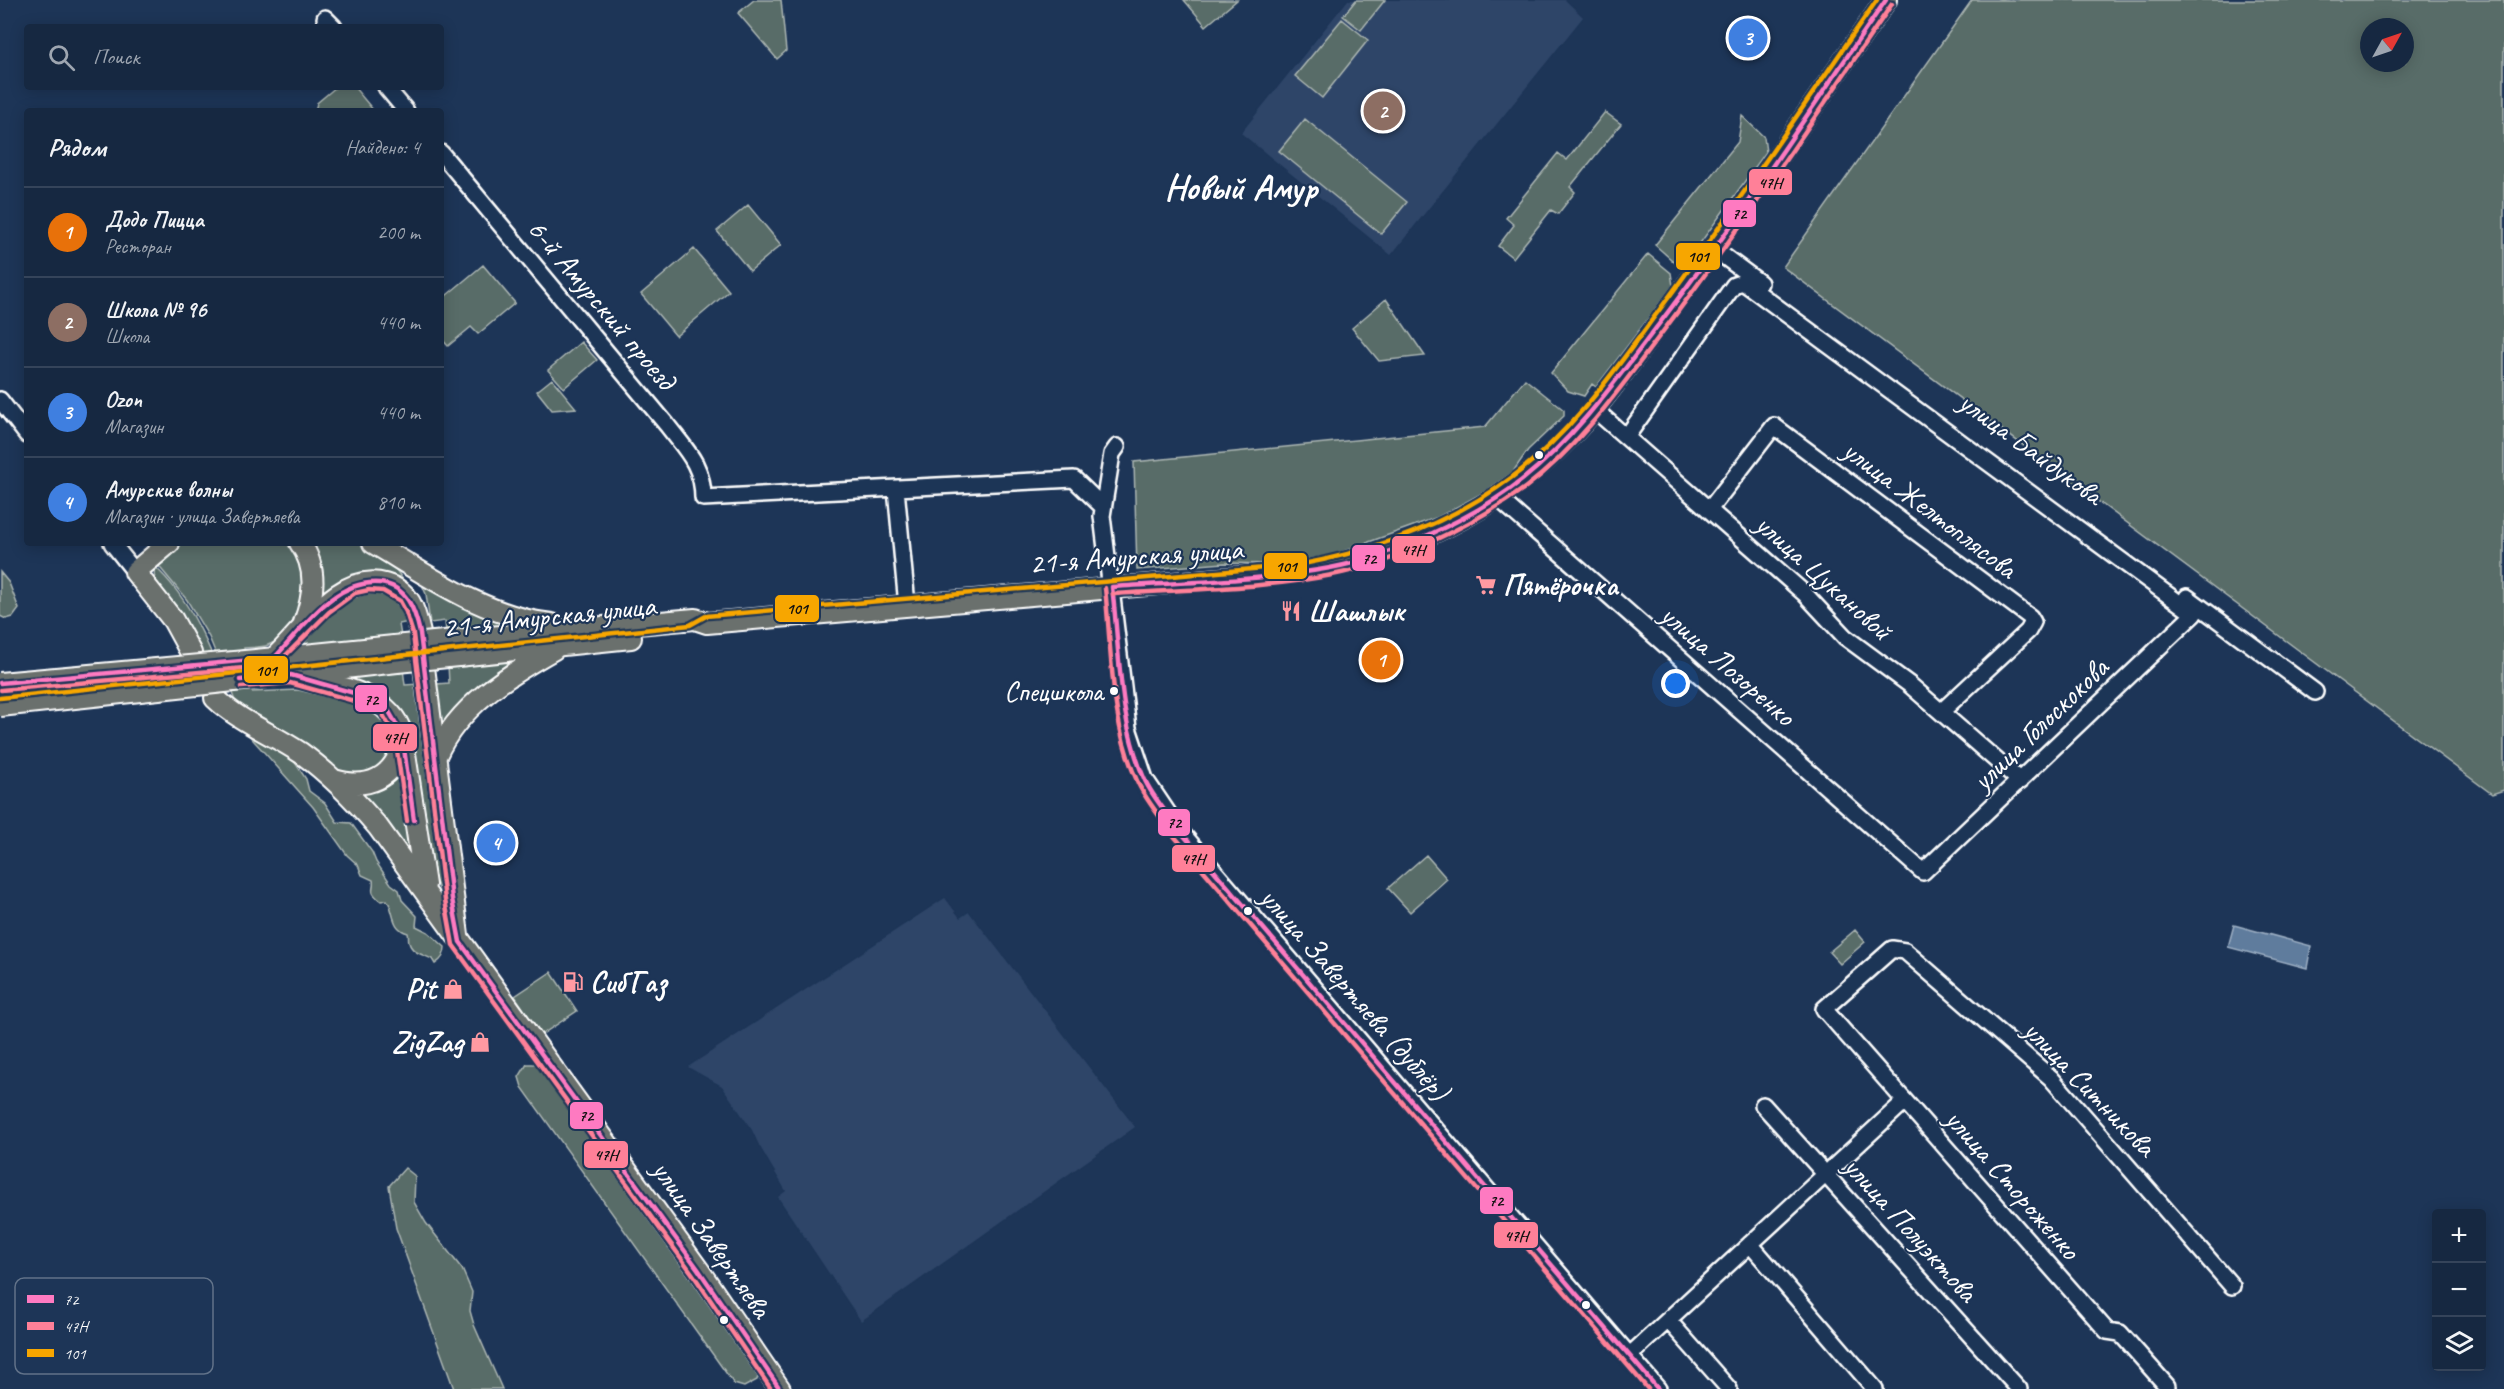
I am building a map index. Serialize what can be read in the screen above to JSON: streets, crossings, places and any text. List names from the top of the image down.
{
  "streets": {
    "main road": ["21-я Амурская улица", "улица Завертяева"],
    "street": [
      "6-й Амурский проезд",
      "улица Байдукова",
      "улица Желтоплясова",
      "улица Цукановой",
      "улица Лозоренко",
      "улица Голоскокова",
      "улица Завертяева (дублёр)",
      "улица Ситникова",
      "улица Стороженко",
      "улица Полуэктова"
    ]
  },
  "crossings": [
    ["улица Байдукова", "21-я Амурская улица"],
    ["улица Байдукова", "улица Цукановой"],
    ["улица Байдукова", "улица Голоскокова"],
    ["улица Желтоплясова", "улица Цукановой"],
    ["21-я Амурская улица", "улица Цукановой"],
    ["21-я Амурская улица", "улица Лозоренко"],
    ["21-я Амурская улица", "улица Завертяева (дублёр)"],
    ["улица Цукановой", "улица Голоскокова"],
    ["улица Лозоренко", "улица Голоскокова"],
    ["улица Ситникова", "улица Стороженко"]
  ],
  "districts": ["Новый Амур"],
  "places": {
    "supermarket": ["Пятёрочка"],
    "restaurant": ["Шашлык"],
    "other": ["Спецшкола"],
    "fuel station": ["СибГаз"],
    "shop": ["Pit", "ZigZag"]
  },
  "lines": ["transit line 72", "transit line 101", "transit line 47Н"],
  "legend": ["72", "47Н", "101"],
  "north": "top right",
  "page": {
    "pins": [
      "3",
      "2",
      "1",
      "4"
    ],
    "search": "Поиск",
    "heading": ["Рядом", "Найдено: 4"],
    "list": [
      {
        "mark": "1",
        "name": "Додо Пицца",
        "note": "Ресторан",
        "value": "200 m"
      },
      {
        "mark": "2",
        "name": "Школа № 96",
        "note": "Школа",
        "value": "440 m"
      },
      {
        "mark": "3",
        "name": "Ozon",
        "note": "Магазин",
        "value": "440 m"
      },
      {
        "mark": "4",
        "name": "Амурские волны",
        "note": "Магазин · улица Завертяева",
        "value": "810 m"
      }
    ],
    "map_buttons": ["+", "−"]
  }
}
